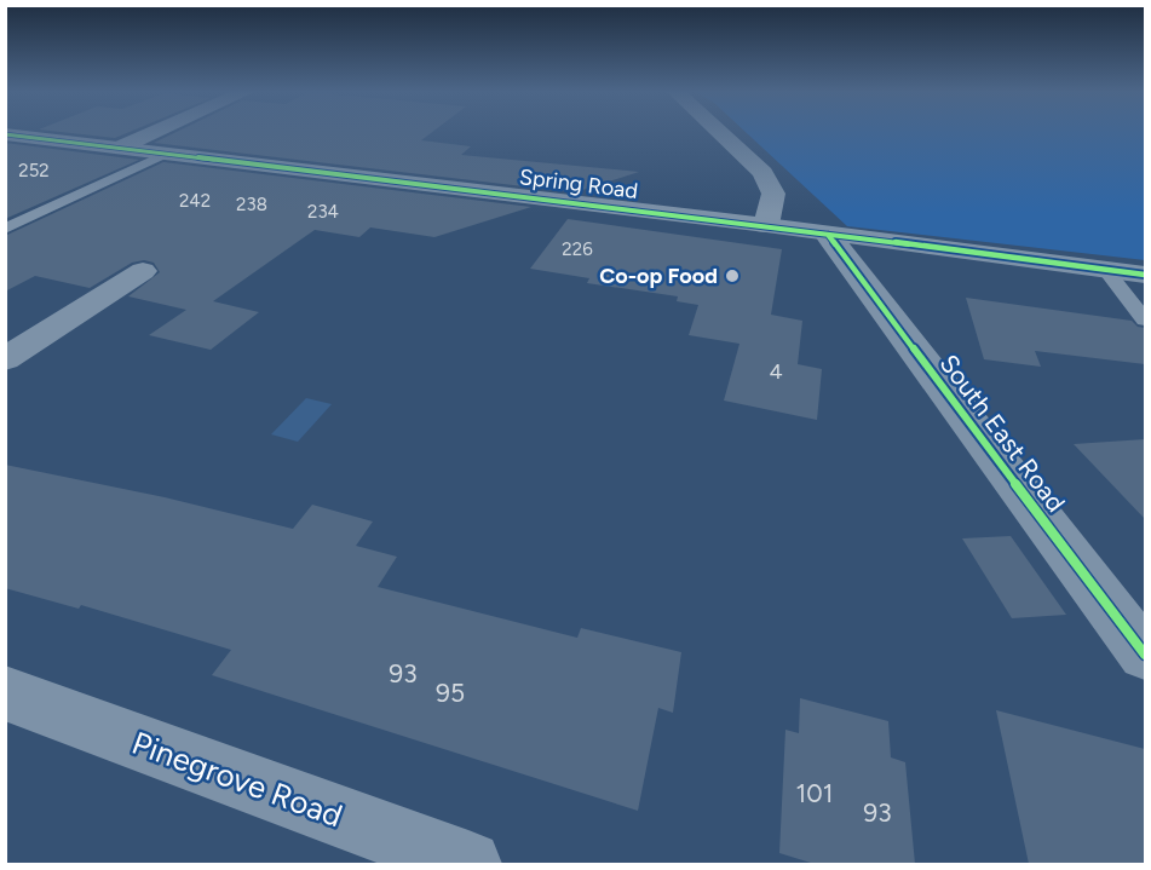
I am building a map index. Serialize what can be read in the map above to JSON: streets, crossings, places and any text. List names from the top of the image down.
{
  "streets": {
    "street": ["Spring Road", "South East Road", "Pinegrove Road"]
  },
  "crossings": [
    ["Spring Road", "South East Road"]
  ],
  "places": ["Co-op Food"],
  "house_numbers": [
    "252",
    "242",
    "238",
    "234",
    "226",
    "4",
    "93",
    "95",
    "101",
    "93"
  ]
}
